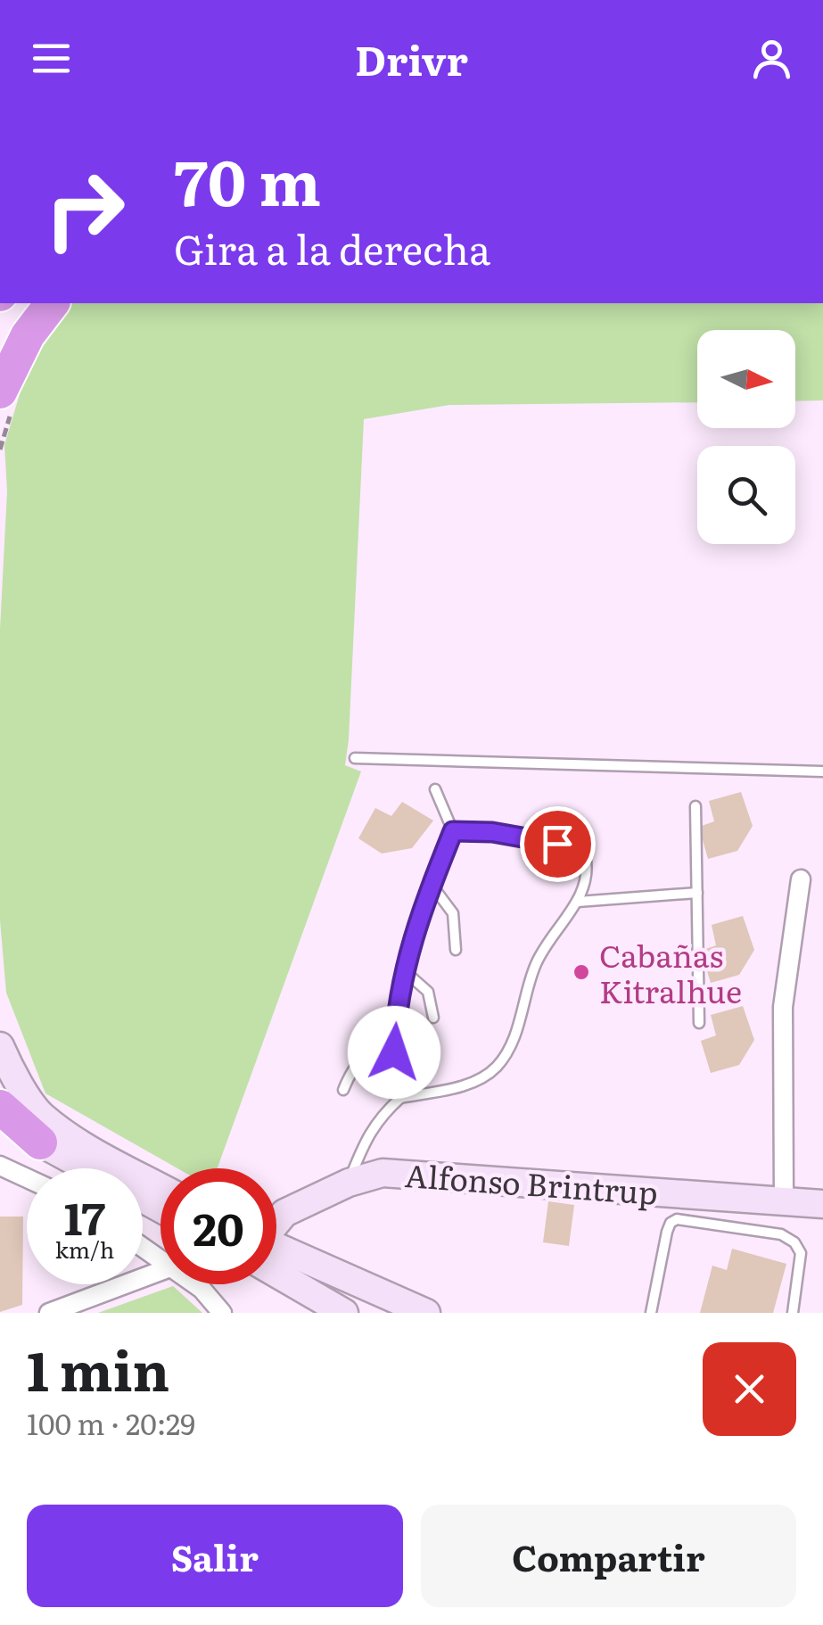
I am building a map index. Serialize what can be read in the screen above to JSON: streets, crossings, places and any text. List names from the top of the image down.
{
  "streets": {
    "main road": ["Alfonso Brintrup"]
  },
  "places": ["Cabañas Kitralhue"],
  "north": "right",
  "page": {
    "header": "Drivr",
    "turn": ["70 m", "Gira a la derecha"],
    "speed": "17 km/h",
    "limit": "20",
    "heading": ["1 min", "100 m · 20:29"],
    "buttons": ["Salir", "Compartir"]
  }
}
